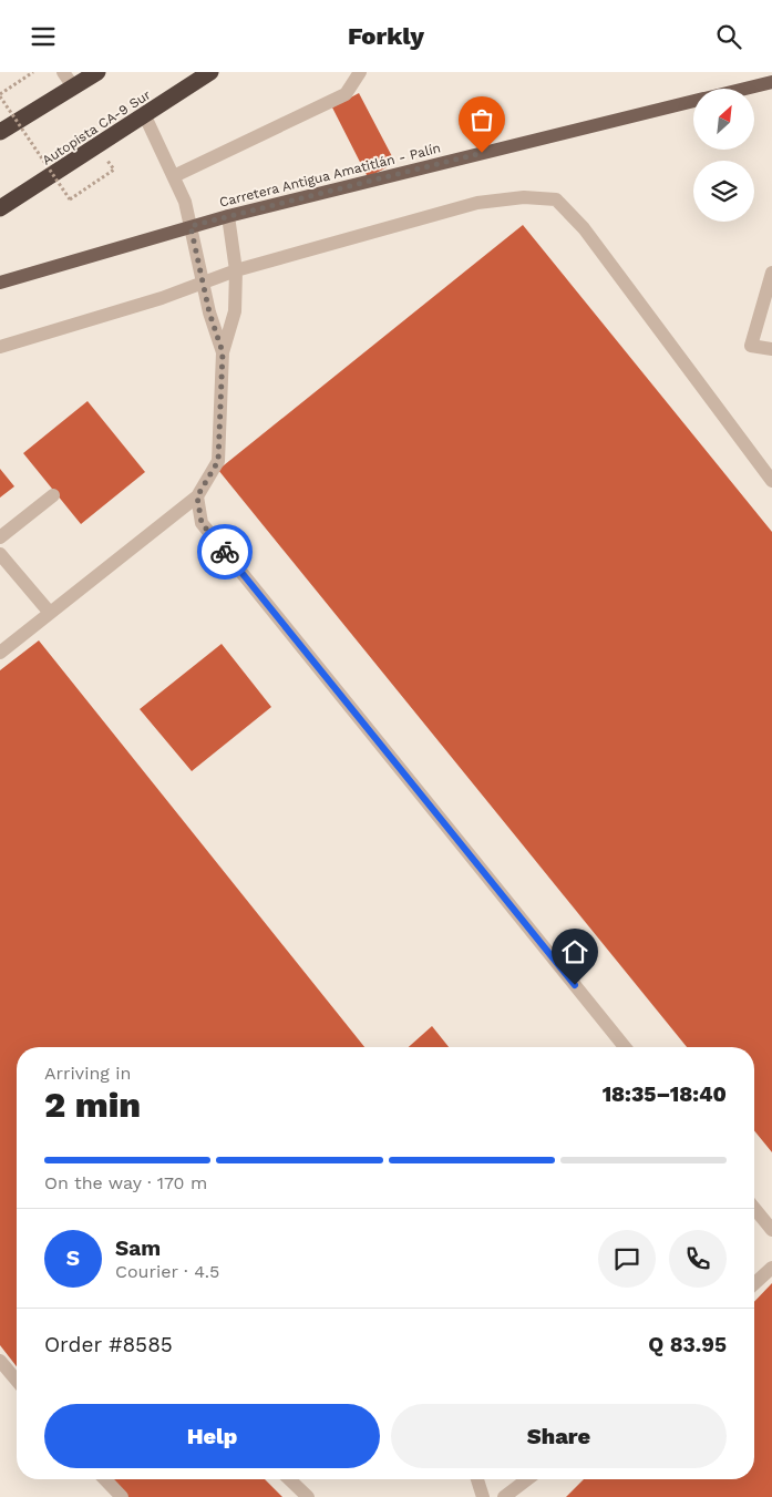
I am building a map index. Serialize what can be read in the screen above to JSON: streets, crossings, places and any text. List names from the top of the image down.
{
  "streets": {
    "highway": ["Autopista CA-9 Sur"],
    "main road": ["Carretera Antigua Amatitlán - Palín"]
  },
  "north": "top right",
  "page": {
    "header": "Forkly",
    "heading": ["2 min", "Arriving in", "18:35–18:40"],
    "panel": [
      "Sam",
      "Courier · 4.5",
      "Order #8585",
      "Q 83.95"
    ],
    "bar": "On the way · 170 m",
    "round": "S",
    "buttons": ["Help", "Share"]
  }
}
